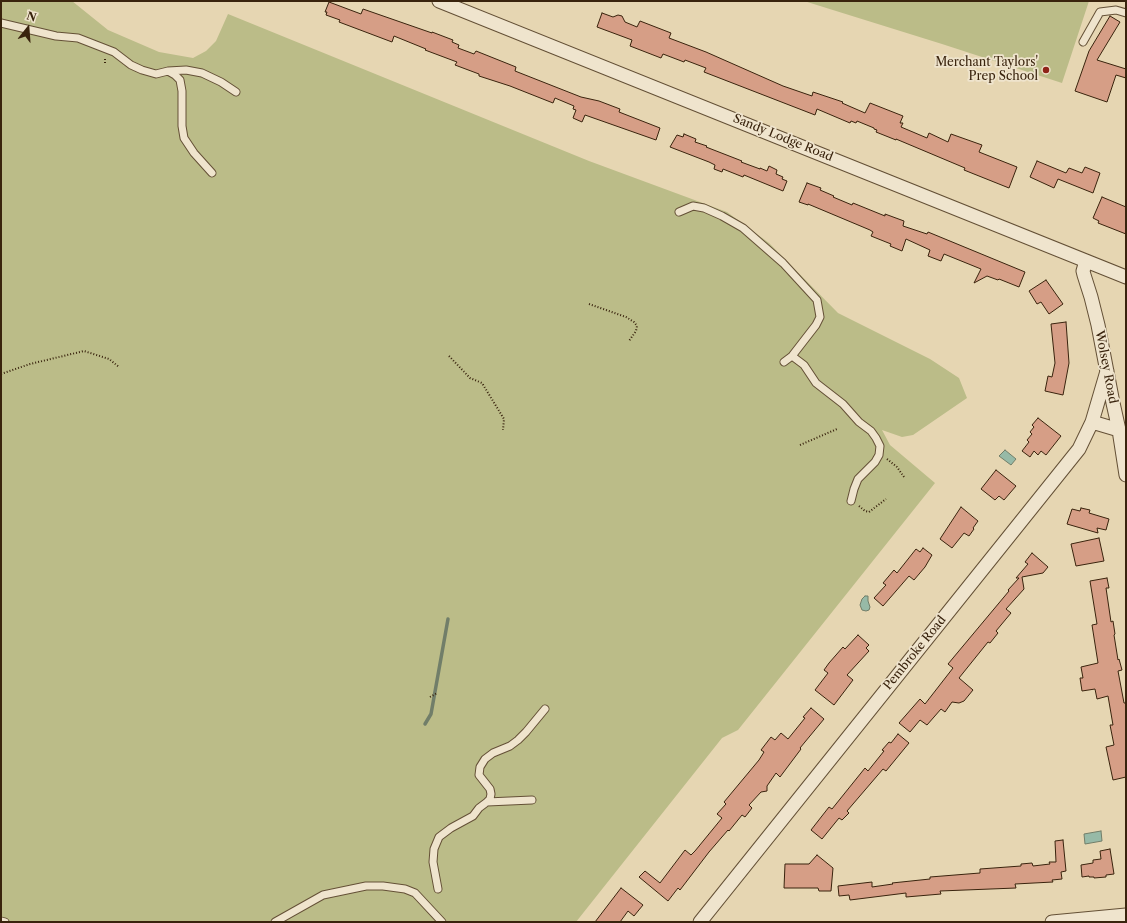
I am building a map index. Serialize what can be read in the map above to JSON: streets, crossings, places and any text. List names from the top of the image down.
{
  "streets": {
    "street": ["Sandy Lodge Road", "Wolsey Road", "Pembroke Road"]
  },
  "crossings": [
    ["Sandy Lodge Road", "Wolsey Road"],
    ["Wolsey Road", "Pembroke Road"]
  ],
  "places": ["Merchant Taylors' Prep School"],
  "north": "top"
}
